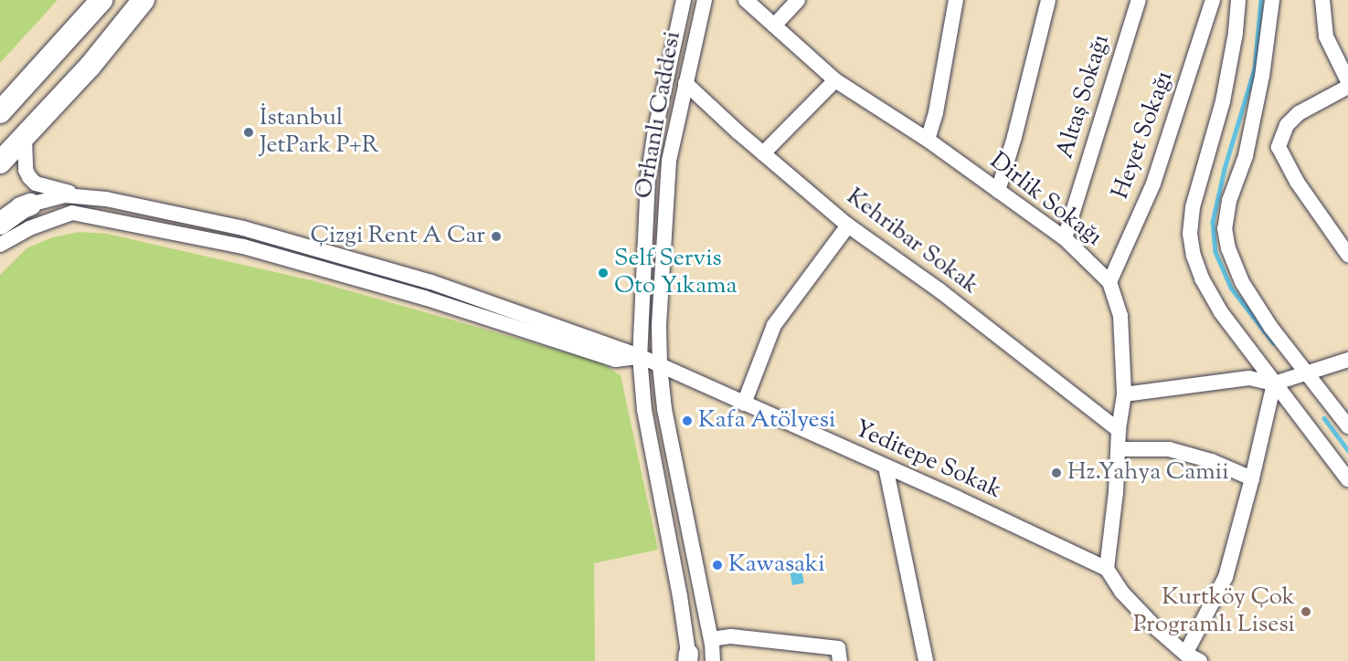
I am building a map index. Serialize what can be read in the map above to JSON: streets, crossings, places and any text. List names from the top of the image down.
{
  "streets": {
    "street": [
      "Altaş Sokağı",
      "Orhanlı Caddesi",
      "Heyet Sokağı",
      "Dirlik Sokağı",
      "Kehribar Sokak",
      "Yeditepe Sokak"
    ]
  },
  "crossings": [
    ["Altaş Sokağı", "Dirlik Sokağı"],
    ["Orhanlı Caddesi", "Kehribar Sokak"],
    ["Orhanlı Caddesi", "Yeditepe Sokak"],
    ["Heyet Sokağı", "Dirlik Sokağı"],
    ["Dirlik Sokağı", "Kehribar Sokak"],
    ["Dirlik Sokağı", "Yeditepe Sokak"]
  ],
  "places": [
    "İstanbul JetPark P+R",
    "Çizgi Rent A Car",
    "Self Servis Oto Yıkama",
    "Kafa Atölyesi",
    "Hz.Yahya Camii",
    "Kawasaki",
    "Kurtköy Çok Programlı Lisesi"
  ]
}
